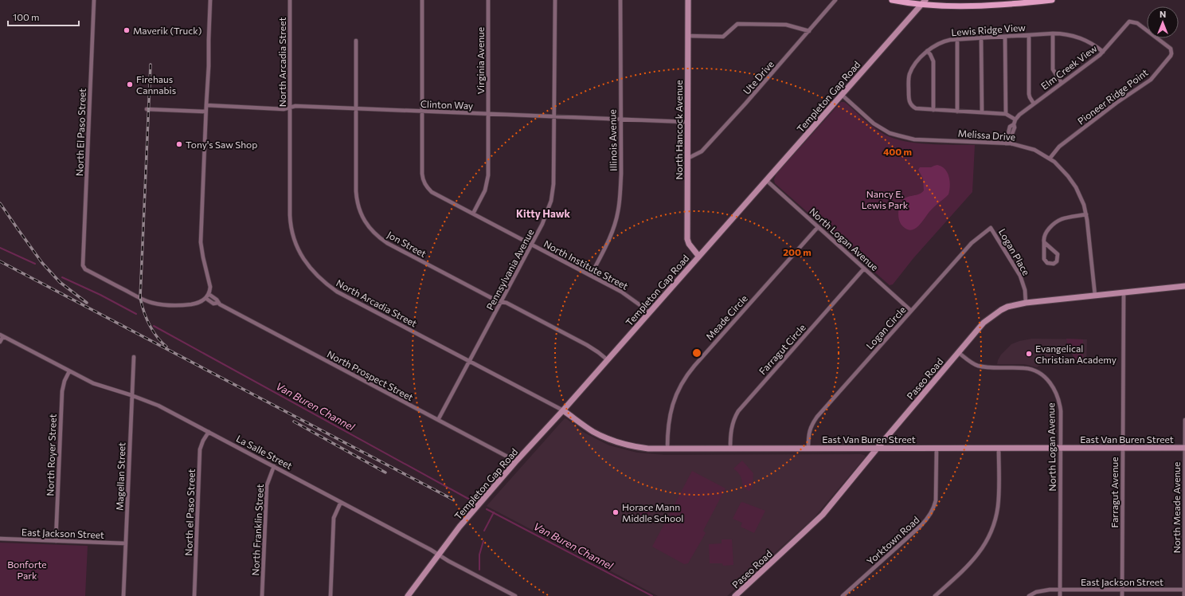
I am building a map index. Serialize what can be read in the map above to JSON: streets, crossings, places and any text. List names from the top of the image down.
{
  "streets": {
    "street": [
      "Lewis Ridge View",
      "Virginia Avenue",
      "North Arcadia Street",
      "Elm Creek View",
      "Ute Drive",
      "Templeton Gap Road",
      "Pioneer Ridge Point",
      "Clinton Way",
      "North Hancock Avenue",
      "North El Paso Street",
      "Melissa Drive",
      "Illinois Avenue",
      "North Logan Avenue",
      "Jon Street",
      "Logan Place",
      "North Institute Street",
      "Pennsylvania Avenue",
      "Meade Circle",
      "Logan Circle",
      "Farragut Circle",
      "North Prospect Street",
      "Paseo Road",
      "East Van Buren Street",
      "La Salle Street",
      "North Royer Street",
      "Magellan Street",
      "Farragut Avenue",
      "North Meade Avenue",
      "North el Paso Street",
      "North Franklin Street",
      "East Jackson Street",
      "Yorktown Road"
    ]
  },
  "crossings": [
    ["Lewis Ridge View", "Elm Creek View"],
    ["Virginia Avenue", "Clinton Way"],
    ["Virginia Avenue", "North Institute Street"],
    ["North Arcadia Street", "Templeton Gap Road"],
    ["North Arcadia Street", "Clinton Way"],
    ["North Arcadia Street", "Pennsylvania Avenue"],
    ["North Arcadia Street", "East Van Buren Street"],
    ["Elm Creek View", "Pioneer Ridge Point"],
    ["Elm Creek View", "Melissa Drive"],
    ["Ute Drive", "North Hancock Avenue"],
    ["Templeton Gap Road", "North Hancock Avenue"],
    ["Templeton Gap Road", "Melissa Drive"],
    ["Templeton Gap Road", "North Logan Avenue"],
    ["Templeton Gap Road", "Jon Street"],
    ["Templeton Gap Road", "North Institute Street"],
    ["Templeton Gap Road", "North Prospect Street"],
    ["Templeton Gap Road", "East Van Buren Street"],
    ["Templeton Gap Road", "La Salle Street"],
    ["Pioneer Ridge Point", "Melissa Drive"],
    ["Clinton Way", "North Hancock Avenue"],
    ["Clinton Way", "Illinois Avenue"],
    ["Clinton Way", "Jon Street"],
    ["Clinton Way", "North Institute Street"],
    ["Clinton Way", "Pennsylvania Avenue"],
    ["North El Paso Street", "North Prospect Street"],
    ["Melissa Drive", "Paseo Road"],
    ["Illinois Avenue", "North Institute Street"],
    ["North Logan Avenue", "Meade Circle"],
    ["North Logan Avenue", "Logan Circle"],
    ["North Logan Avenue", "Farragut Circle"],
    ["North Logan Avenue", "Paseo Road"],
    ["North Logan Avenue", "East Van Buren Street"],
    ["North Logan Avenue", "East Jackson Street"],
    ["Jon Street", "Pennsylvania Avenue"],
    ["Logan Place", "Logan Circle"],
    ["Logan Place", "Paseo Road"],
    ["North Institute Street", "Pennsylvania Avenue"],
    ["Pennsylvania Avenue", "North Prospect Street"],
    ["Meade Circle", "East Van Buren Street"],
    ["Logan Circle", "East Van Buren Street"],
    ["Farragut Circle", "East Van Buren Street"],
    ["Paseo Road", "East Van Buren Street"],
    ["Paseo Road", "Farragut Avenue"],
    ["East Van Buren Street", "Farragut Avenue"],
    ["East Van Buren Street", "North Meade Avenue"],
    ["East Van Buren Street", "Yorktown Road"],
    ["La Salle Street", "North Royer Street"],
    ["La Salle Street", "Magellan Street"],
    ["La Salle Street", "North el Paso Street"],
    ["La Salle Street", "North Franklin Street"],
    ["North Royer Street", "East Jackson Street"],
    ["Magellan Street", "East Jackson Street"],
    ["Farragut Avenue", "East Jackson Street"],
    ["North Meade Avenue", "East Jackson Street"]
  ],
  "districts": ["Kitty Hawk"],
  "water": ["Van Buren Channel"],
  "parks": ["Nancy E. Lewis Park", "Bonforte Park"],
  "places": [
    "Maverik (Truck)",
    "Firehaus Cannabis",
    "Tony's Saw Shop",
    "Evangelical Christian Academy",
    "Horace Mann Middle School"
  ],
  "scale_bar": "100 m",
  "north": "top",
  "rings": ["400 m", "200 m"]
}
